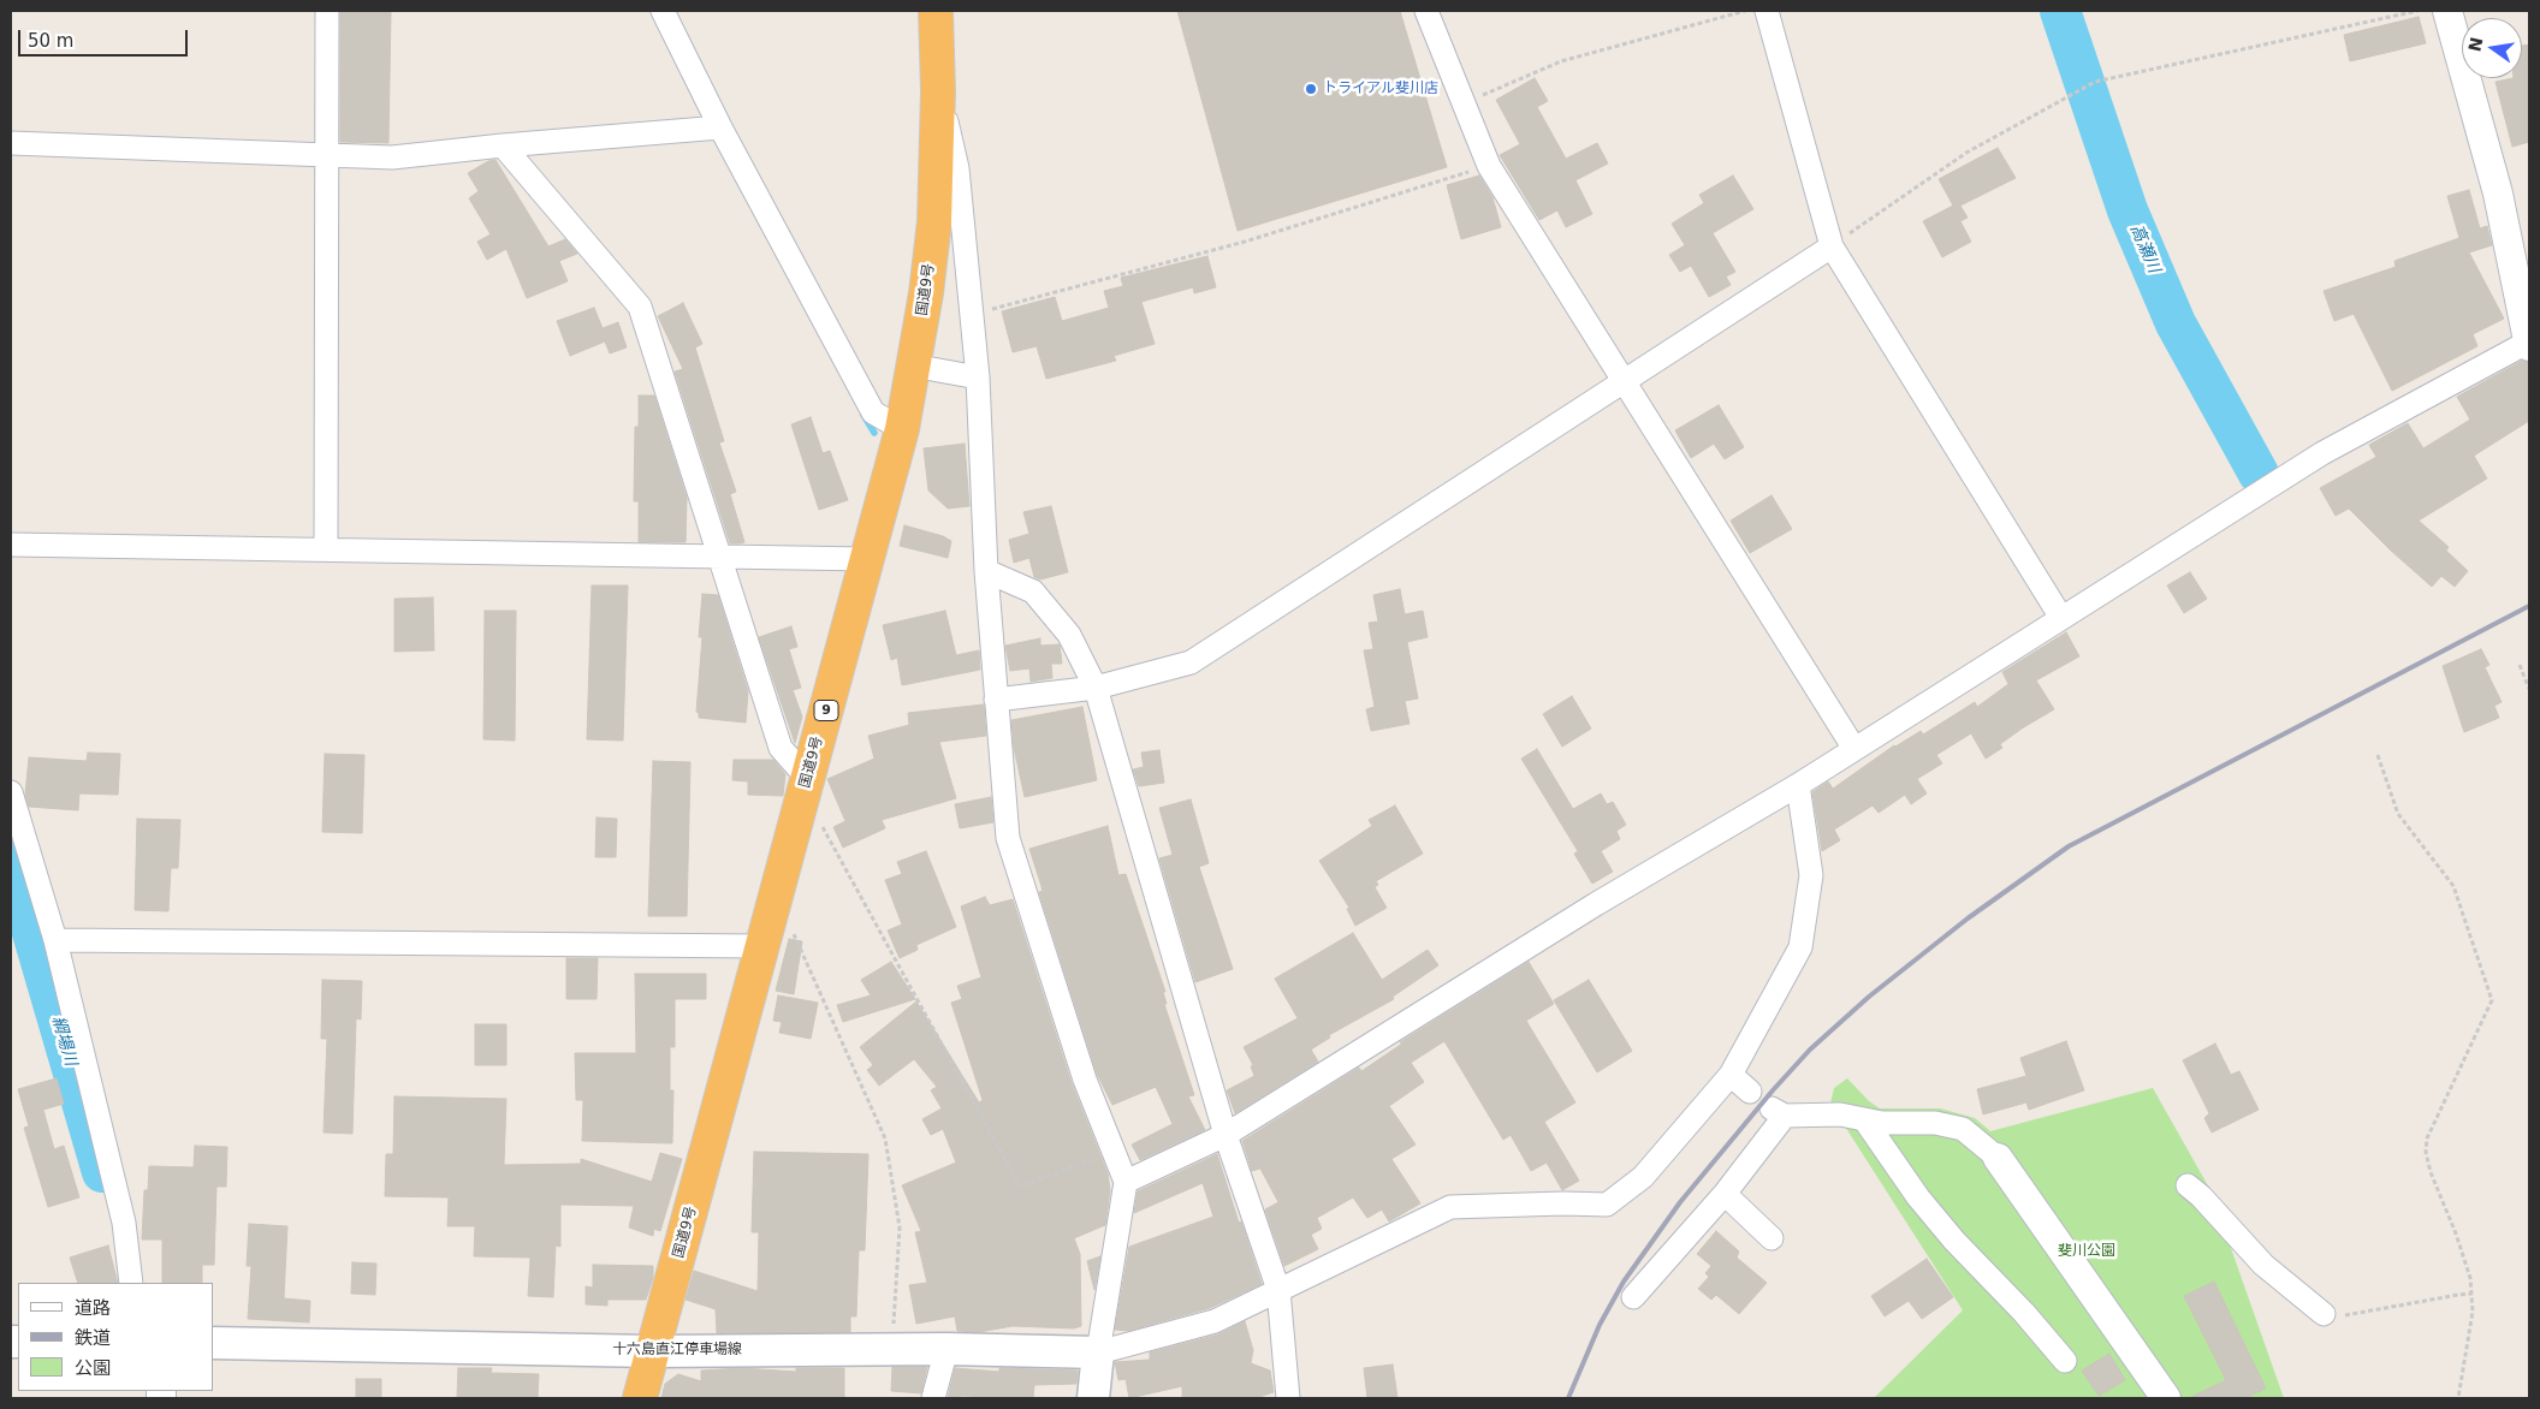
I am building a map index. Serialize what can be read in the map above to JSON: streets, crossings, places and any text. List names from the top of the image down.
{
  "streets": {
    "highway": ["国道9号", "9"],
    "main road": ["十六島直江停車場線"]
  },
  "crossings": [
    ["国道9号", "十六島直江停車場線"]
  ],
  "water": ["高瀬川", "綱場川"],
  "parks": ["斐川公園"],
  "places": ["トライアル斐川店"],
  "legend": ["道路", "鉄道", "公園"],
  "scale_bar": "50 m",
  "north": "left"
}
